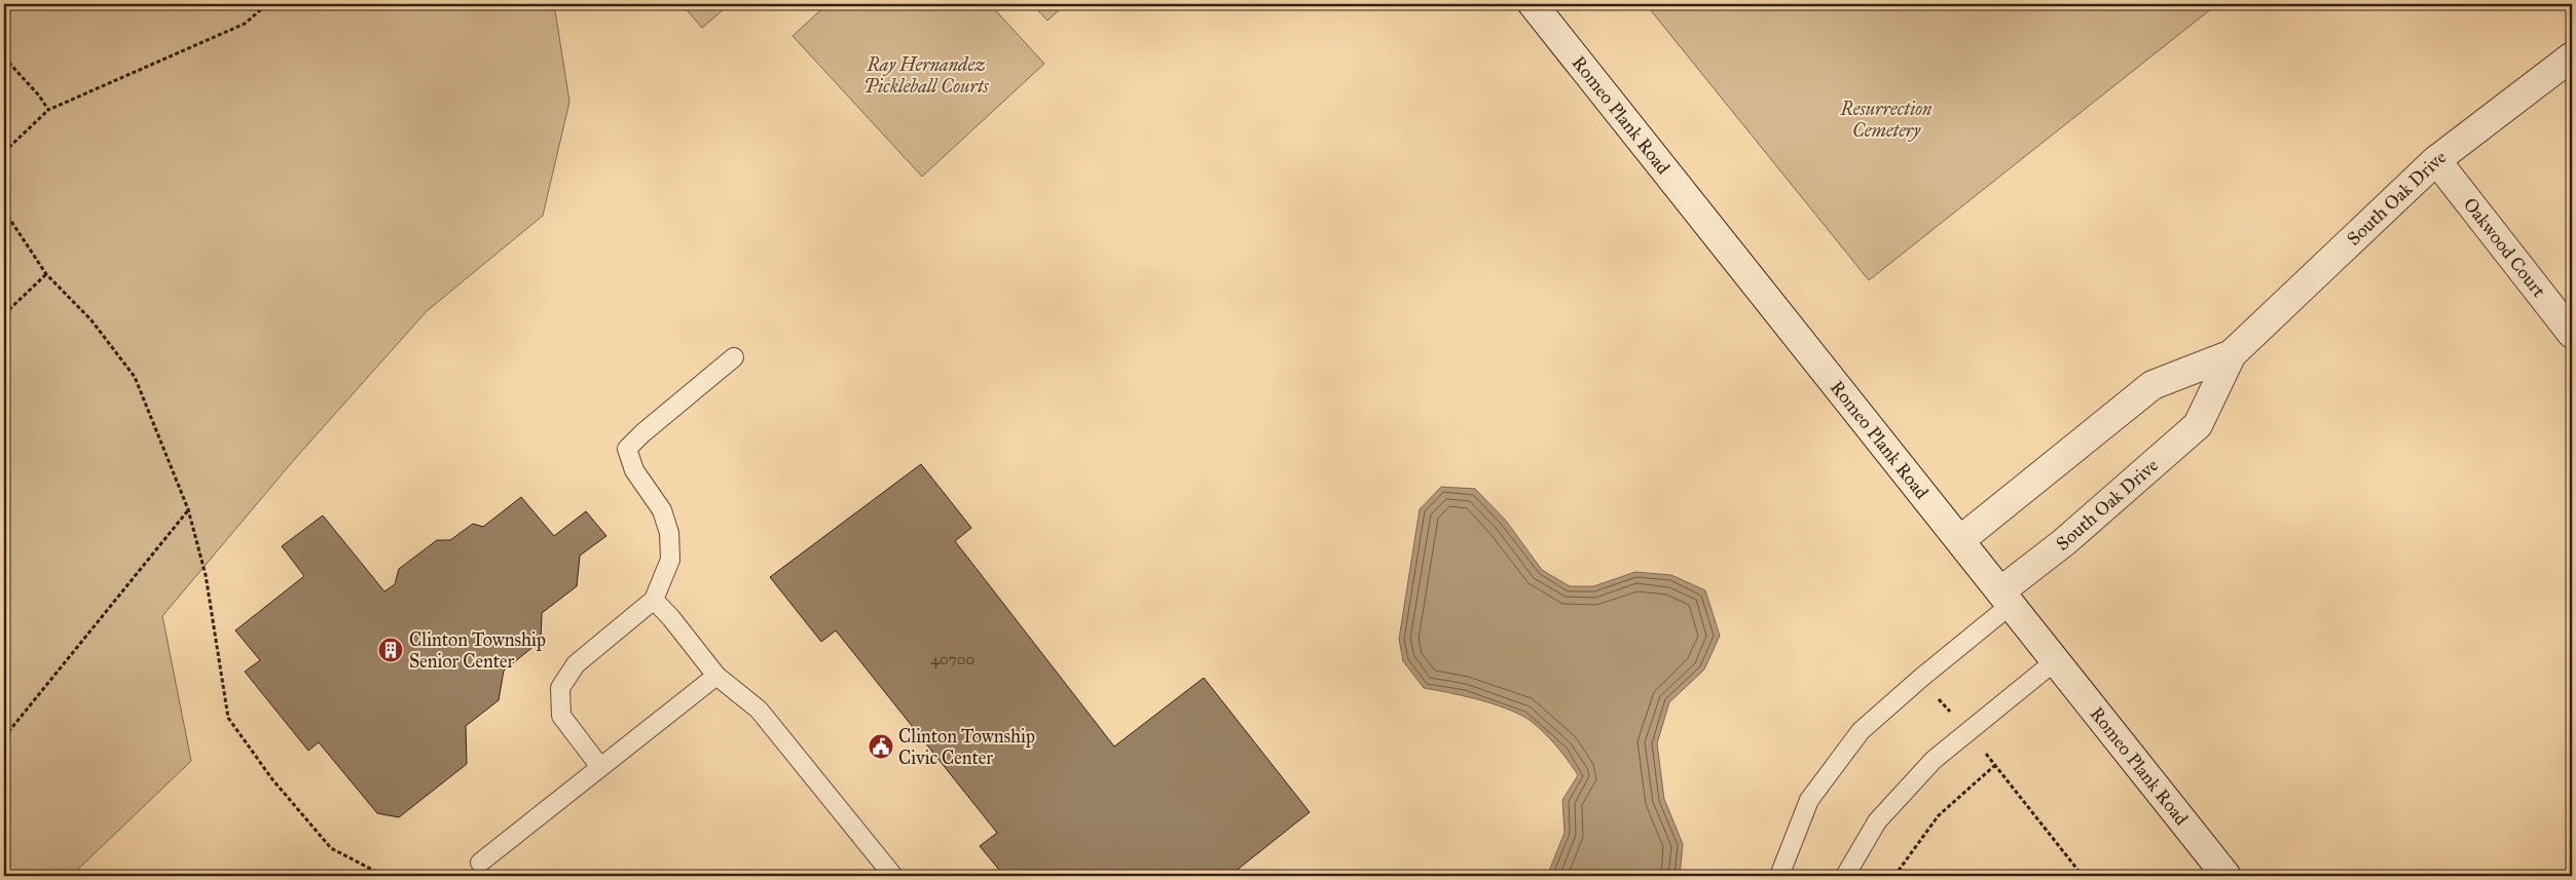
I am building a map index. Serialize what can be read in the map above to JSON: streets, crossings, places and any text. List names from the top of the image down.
{
  "streets": {
    "street": ["Romeo Plank Road", "South Oak Drive", "Oakwood Court"]
  },
  "crossings": [
    ["Romeo Plank Road", "South Oak Drive"],
    ["South Oak Drive", "Oakwood Court"]
  ],
  "parks": ["Ray Hernandez Pickleball Courts", "Resurrection Cemetery"],
  "places": {
    "building": ["Clinton Township Senior Center"],
    "public building": ["Clinton Township Civic Center"]
  },
  "house_numbers": ["40700"]
}
